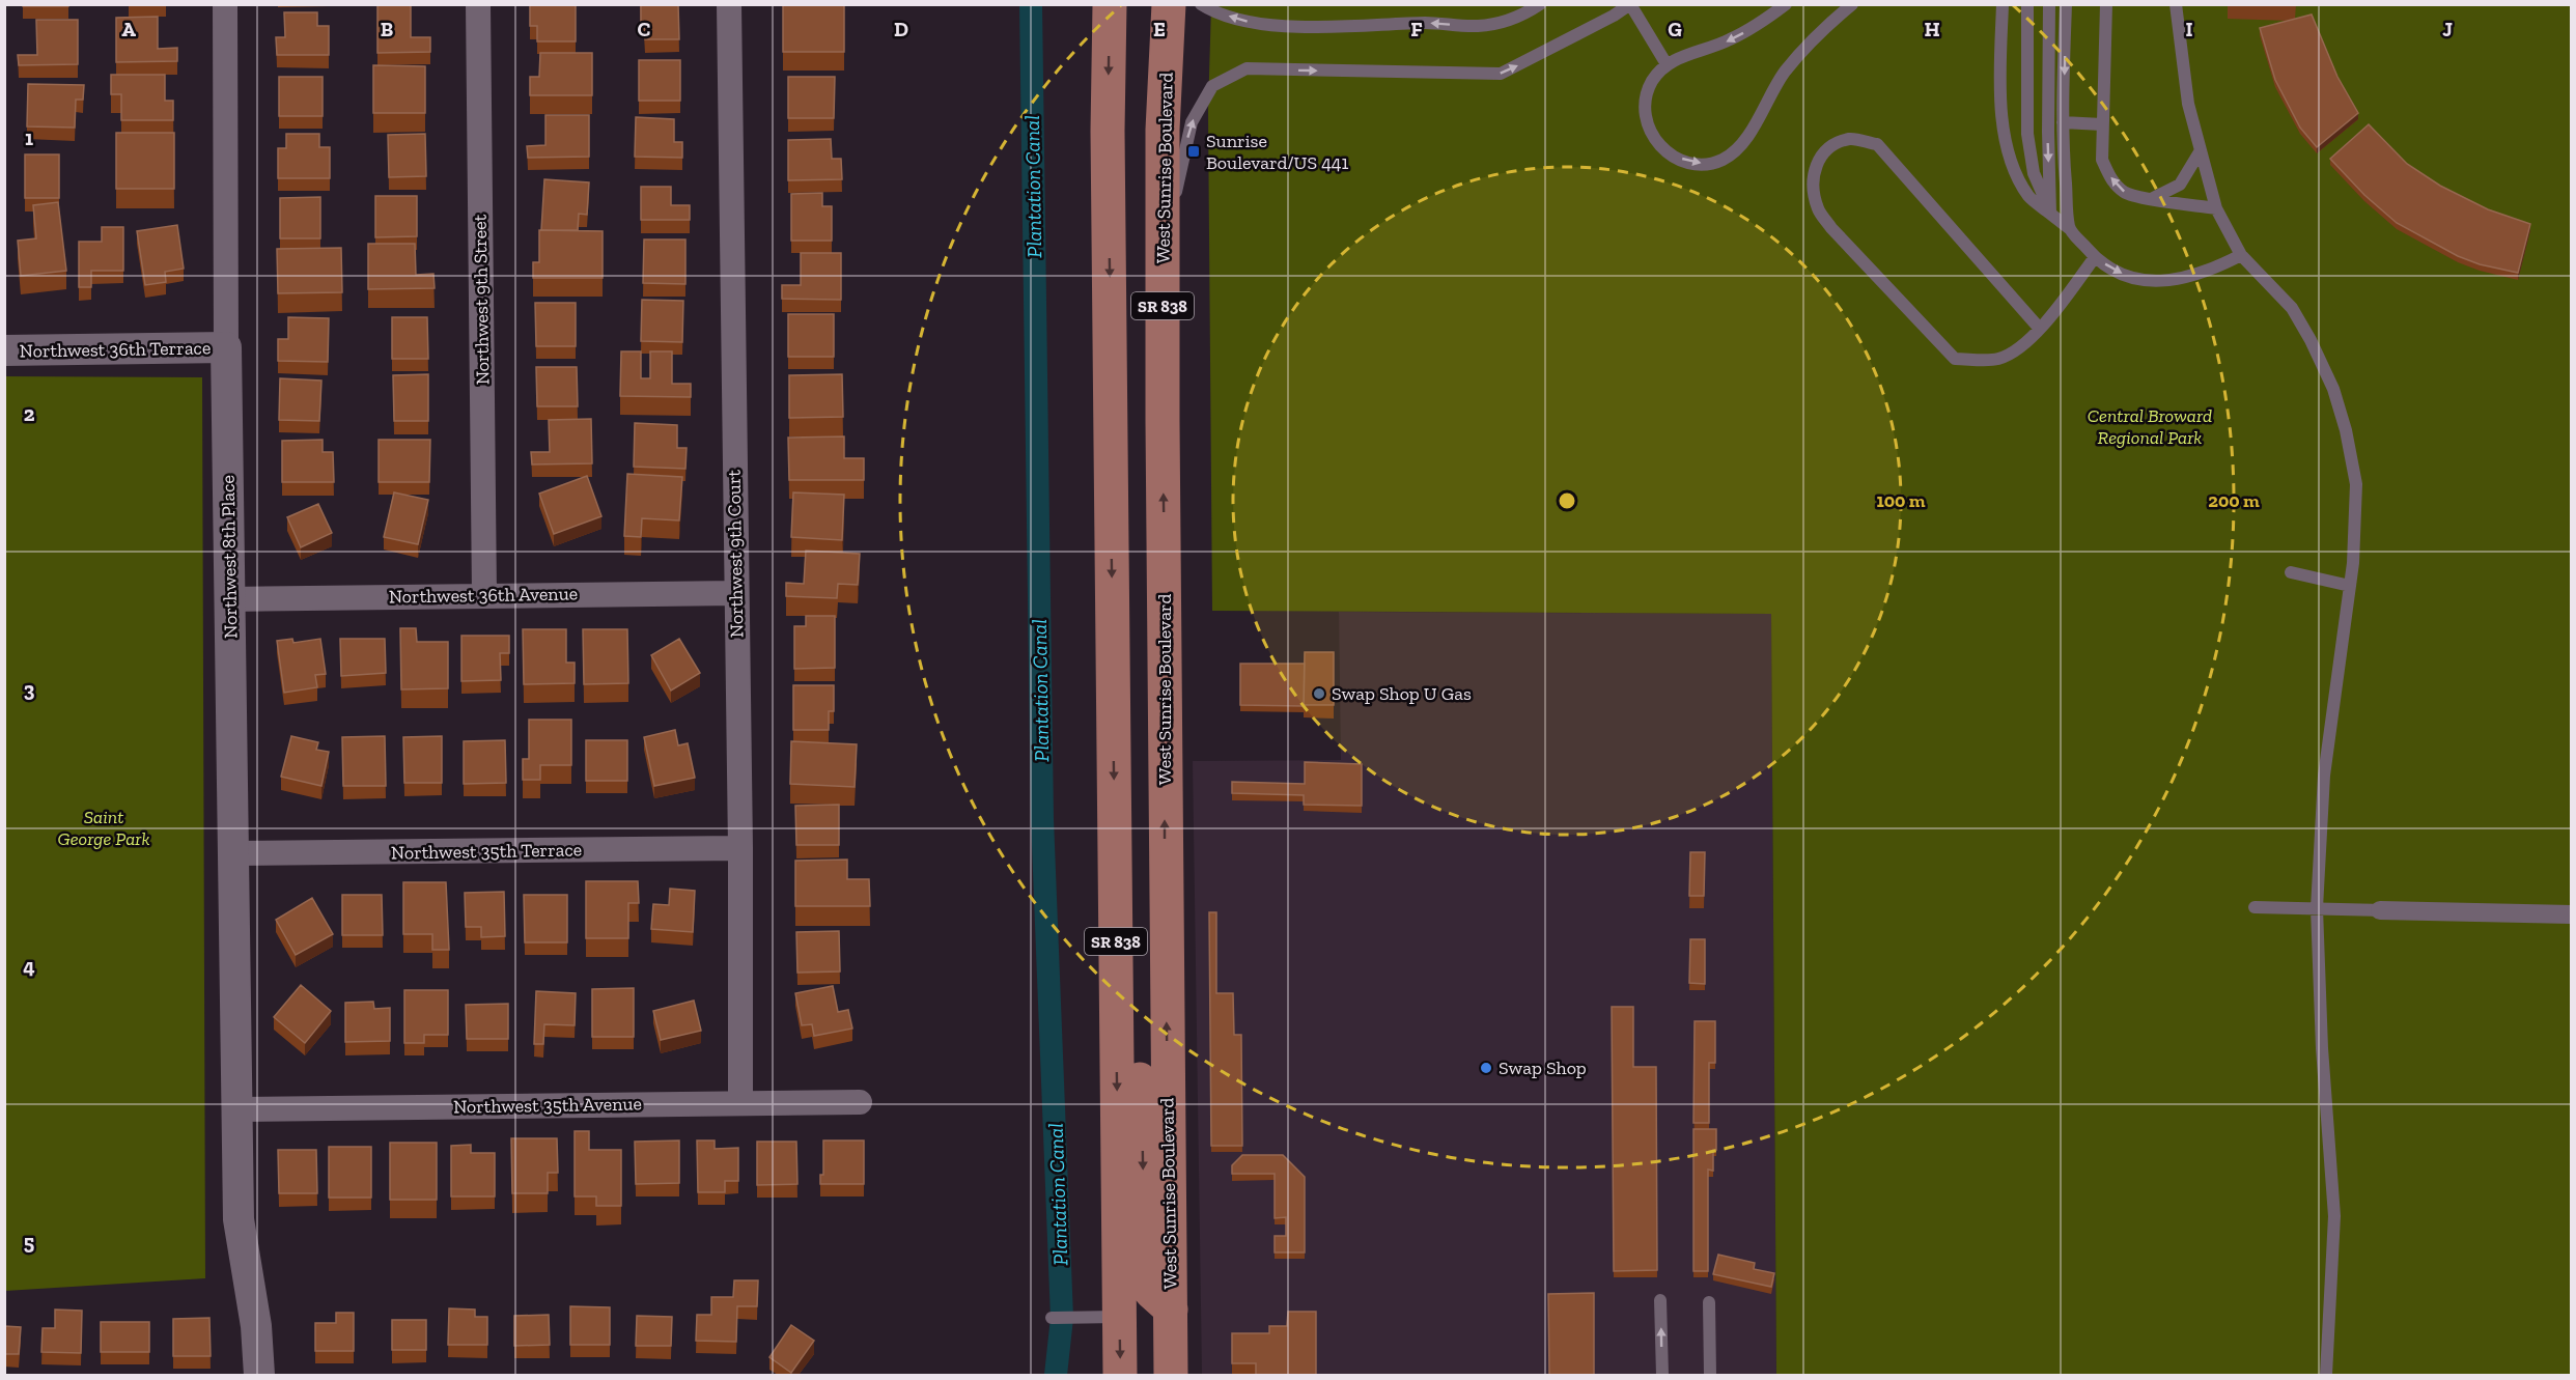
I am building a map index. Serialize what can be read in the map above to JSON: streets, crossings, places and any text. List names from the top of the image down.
{
  "streets": {
    "main road": ["West Sunrise Boulevard", "SR 838"],
    "street": [
      "Northwest 9th Street",
      "Northwest 36th Terrace",
      "Northwest 9th Court",
      "Northwest 8th Place",
      "Northwest 36th Avenue",
      "Northwest 35th Terrace",
      "Northwest 35th Avenue"
    ]
  },
  "crossings": [
    ["Northwest 9th Street", "Northwest 36th Avenue"],
    ["Northwest 36th Terrace", "Northwest 8th Place"],
    ["Northwest 9th Court", "Northwest 36th Avenue"],
    ["Northwest 9th Court", "Northwest 35th Terrace"],
    ["Northwest 9th Court", "Northwest 35th Avenue"],
    ["Northwest 8th Place", "Northwest 36th Avenue"],
    ["Northwest 8th Place", "Northwest 35th Terrace"],
    ["Northwest 8th Place", "Northwest 35th Avenue"]
  ],
  "water": ["Plantation Canal"],
  "parks": ["Central Broward Regional Park", "Saint George Park"],
  "places": {
    "transit": ["Sunrise Boulevard/US 441"],
    "other": ["Swap Shop U Gas", "Swap Shop"]
  },
  "grid": {
    "columns": [
      "A",
      "B",
      "C",
      "D",
      "E",
      "F",
      "G",
      "H",
      "I",
      "J"
    ],
    "rows": [
      "1",
      "2",
      "3",
      "4",
      "5"
    ]
  },
  "rings": ["100 m", "200 m"]
}
